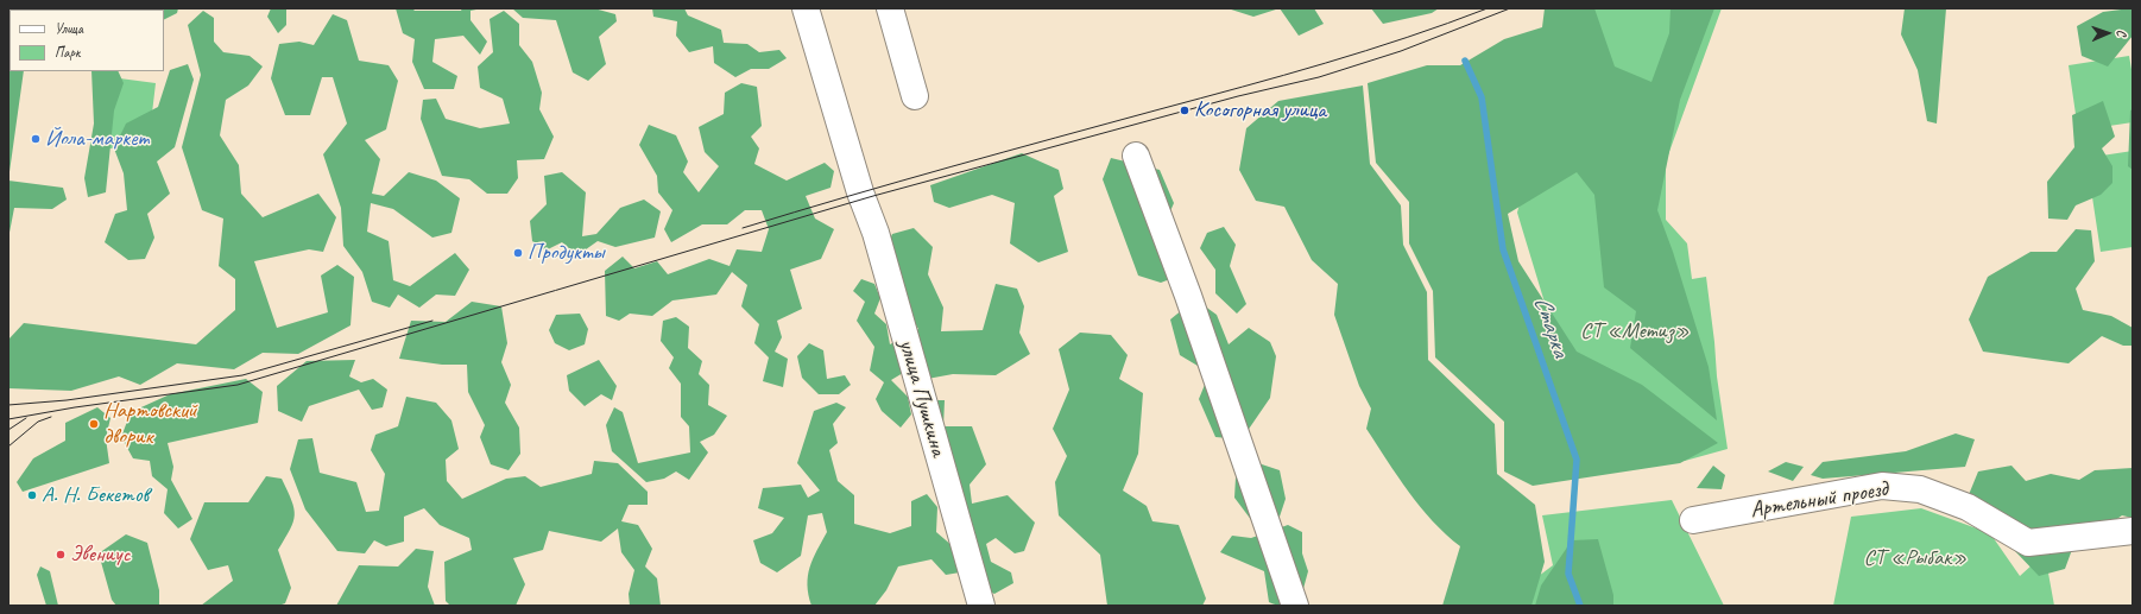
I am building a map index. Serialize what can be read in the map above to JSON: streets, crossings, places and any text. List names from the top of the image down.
{
  "streets": {
    "street": ["улица Пушкина", "Артельный проезд"]
  },
  "water": ["Старка"],
  "parks": ["СТ «Метиз»", "СТ «Рыбак»"],
  "places": [
    "Косогорная улица",
    "Йола-маркет",
    "Продукты",
    "Нартовский дворик",
    "А. Н. Бекетов",
    "Эвениус"
  ],
  "legend": ["Улица", "Парк"],
  "north": "right"
}
